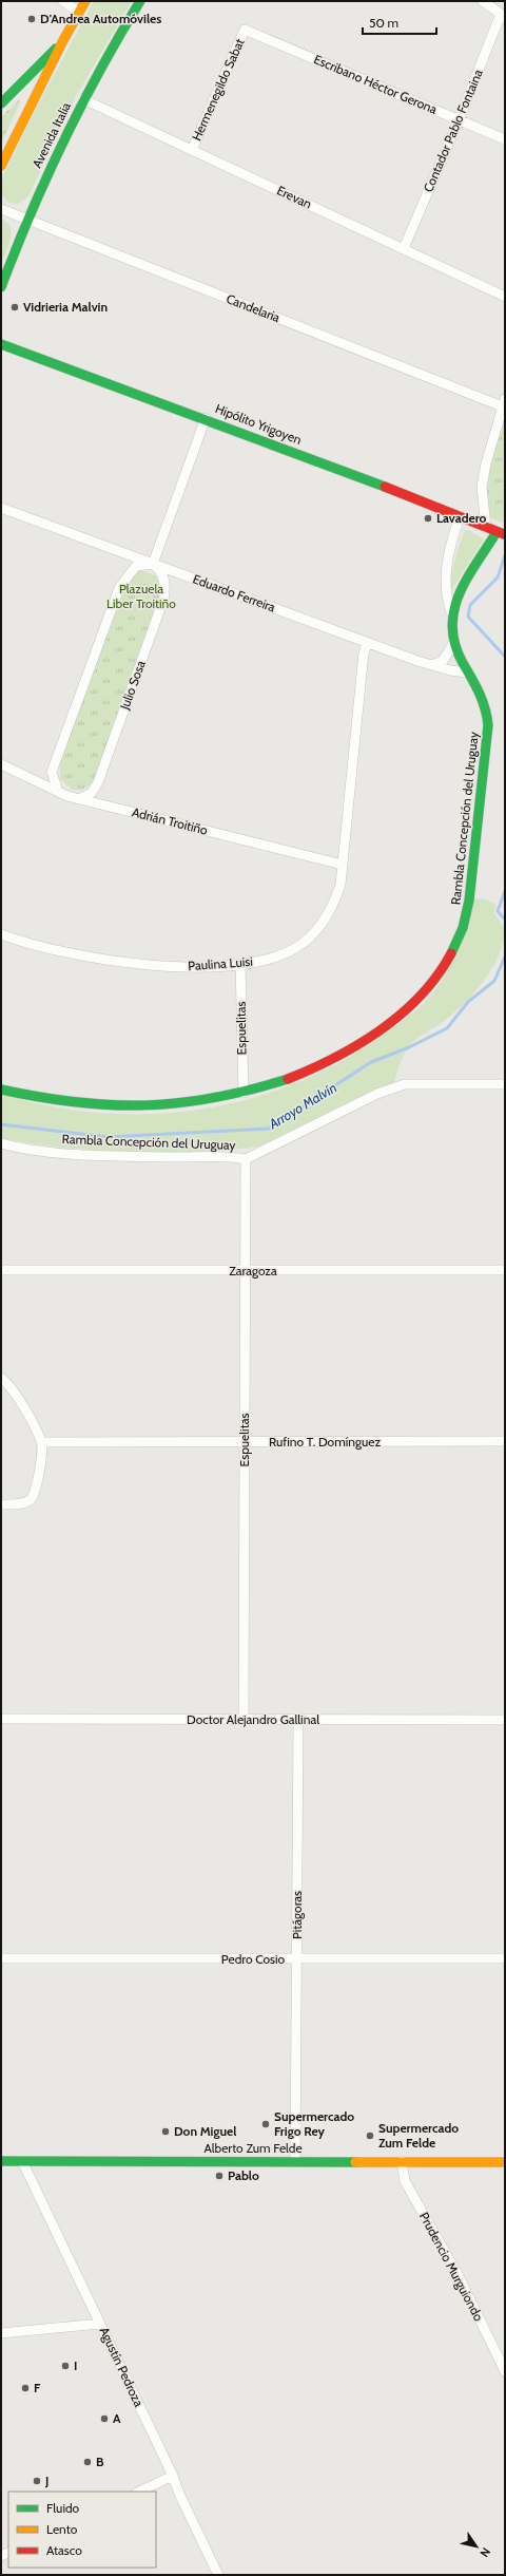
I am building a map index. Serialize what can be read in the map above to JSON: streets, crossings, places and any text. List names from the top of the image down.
{
  "streets": {
    "street": [
      "Escribano Héctor Gerona",
      "Hermenegildo Sabat",
      "Contador Pablo Fontaina",
      "Avenida Italia",
      "Erevan",
      "Candelaria",
      "Hipólito Yrigoyen",
      "Eduardo Ferreira",
      "Julio Sosa",
      "Rambla Concepción del Uruguay",
      "Adrián Troitiño",
      "Paulina Luisi",
      "Espuelitas",
      "Zaragoza",
      "Rufino T. Domínguez",
      "Doctor Alejandro Gallinal",
      "Pitágoras",
      "Pedro Cosio",
      "Alberto Zum Felde",
      "Prudencio Murguiondo",
      "Agustín Pedroza"
    ]
  },
  "crossings": [
    ["Escribano Héctor Gerona", "Hermenegildo Sabat"],
    ["Escribano Héctor Gerona", "Contador Pablo Fontaina"],
    ["Hermenegildo Sabat", "Erevan"],
    ["Contador Pablo Fontaina", "Erevan"],
    ["Avenida Italia", "Erevan"],
    ["Avenida Italia", "Candelaria"],
    ["Hipólito Yrigoyen", "Rambla Concepción del Uruguay"],
    ["Eduardo Ferreira", "Julio Sosa"],
    ["Eduardo Ferreira", "Rambla Concepción del Uruguay"],
    ["Eduardo Ferreira", "Paulina Luisi"],
    ["Julio Sosa", "Adrián Troitiño"],
    ["Rambla Concepción del Uruguay", "Espuelitas"],
    ["Adrián Troitiño", "Paulina Luisi"],
    ["Paulina Luisi", "Espuelitas"],
    ["Espuelitas", "Zaragoza"],
    ["Espuelitas", "Rufino T. Domínguez"],
    ["Espuelitas", "Doctor Alejandro Gallinal"],
    ["Doctor Alejandro Gallinal", "Pitágoras"],
    ["Pitágoras", "Pedro Cosio"],
    ["Pitágoras", "Alberto Zum Felde"],
    ["Alberto Zum Felde", "Prudencio Murguiondo"],
    ["Alberto Zum Felde", "Agustín Pedroza"]
  ],
  "water": ["Arroyo Malvín"],
  "parks": ["Plazuela Liber Troitiño"],
  "places": [
    "D'Andrea Automóviles",
    "Vidrieria Malvin",
    "Lavadero",
    "Supermercado Frigo Rey",
    "Don Miguel",
    "Supermercado Zum Felde",
    "Pablo",
    "I",
    "F",
    "A",
    "B",
    "J"
  ],
  "legend": ["Fluido", "Lento", "Atasco"],
  "scale_bar": "50 m",
  "north": "bottom right"
}
